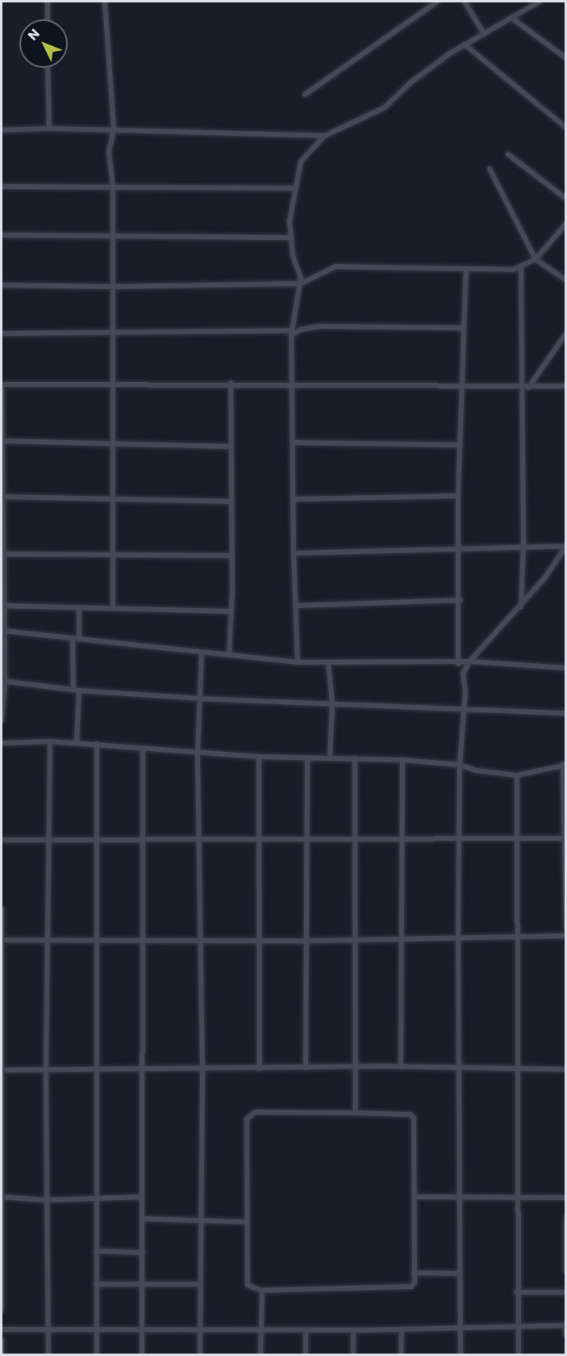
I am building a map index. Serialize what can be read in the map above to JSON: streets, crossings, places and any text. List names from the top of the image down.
{
  "north": "top left"
}
